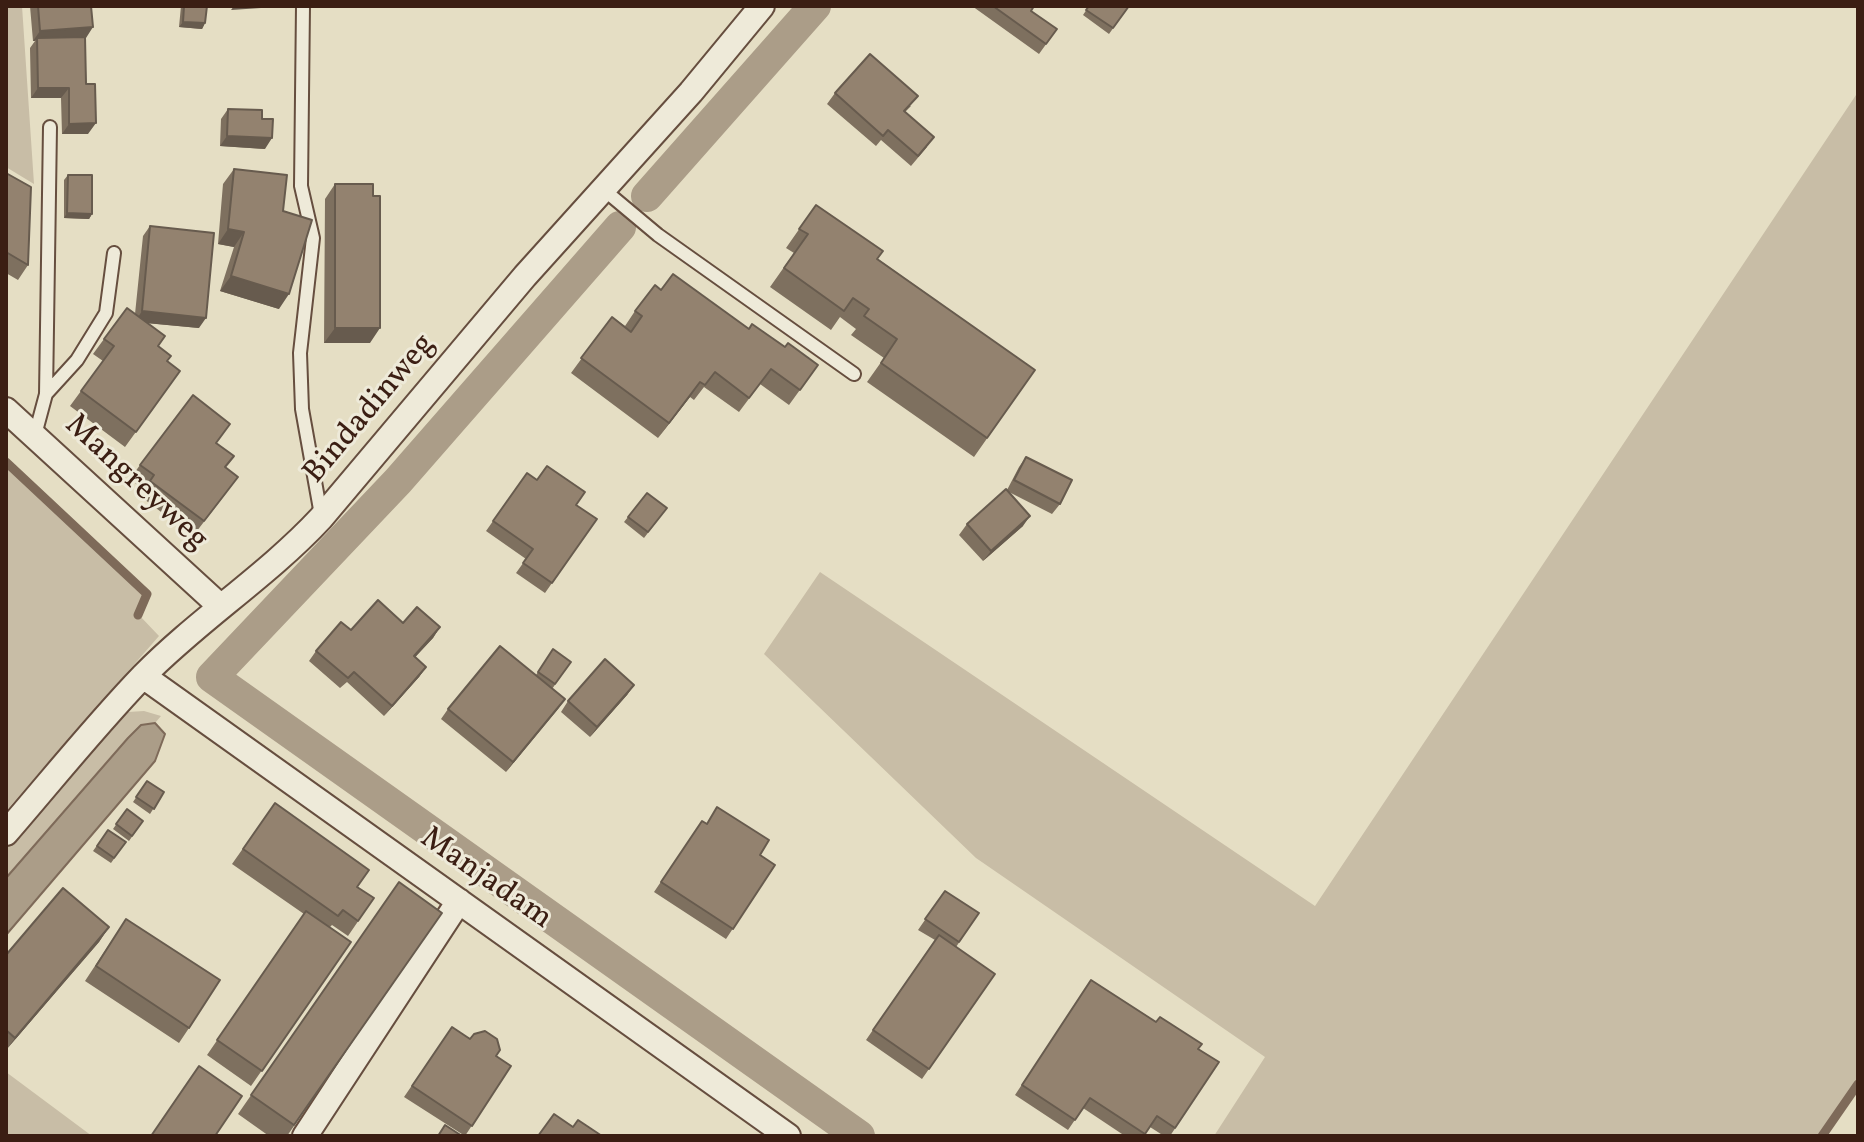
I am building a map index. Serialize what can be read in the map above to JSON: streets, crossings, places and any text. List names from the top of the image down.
{
  "streets": {
    "street": ["Bindadinweg", "Mangreyweg", "Manjadam"]
  },
  "crossings": [
    ["Bindadinweg", "Mangreyweg"],
    ["Bindadinweg", "Manjadam"]
  ]
}
